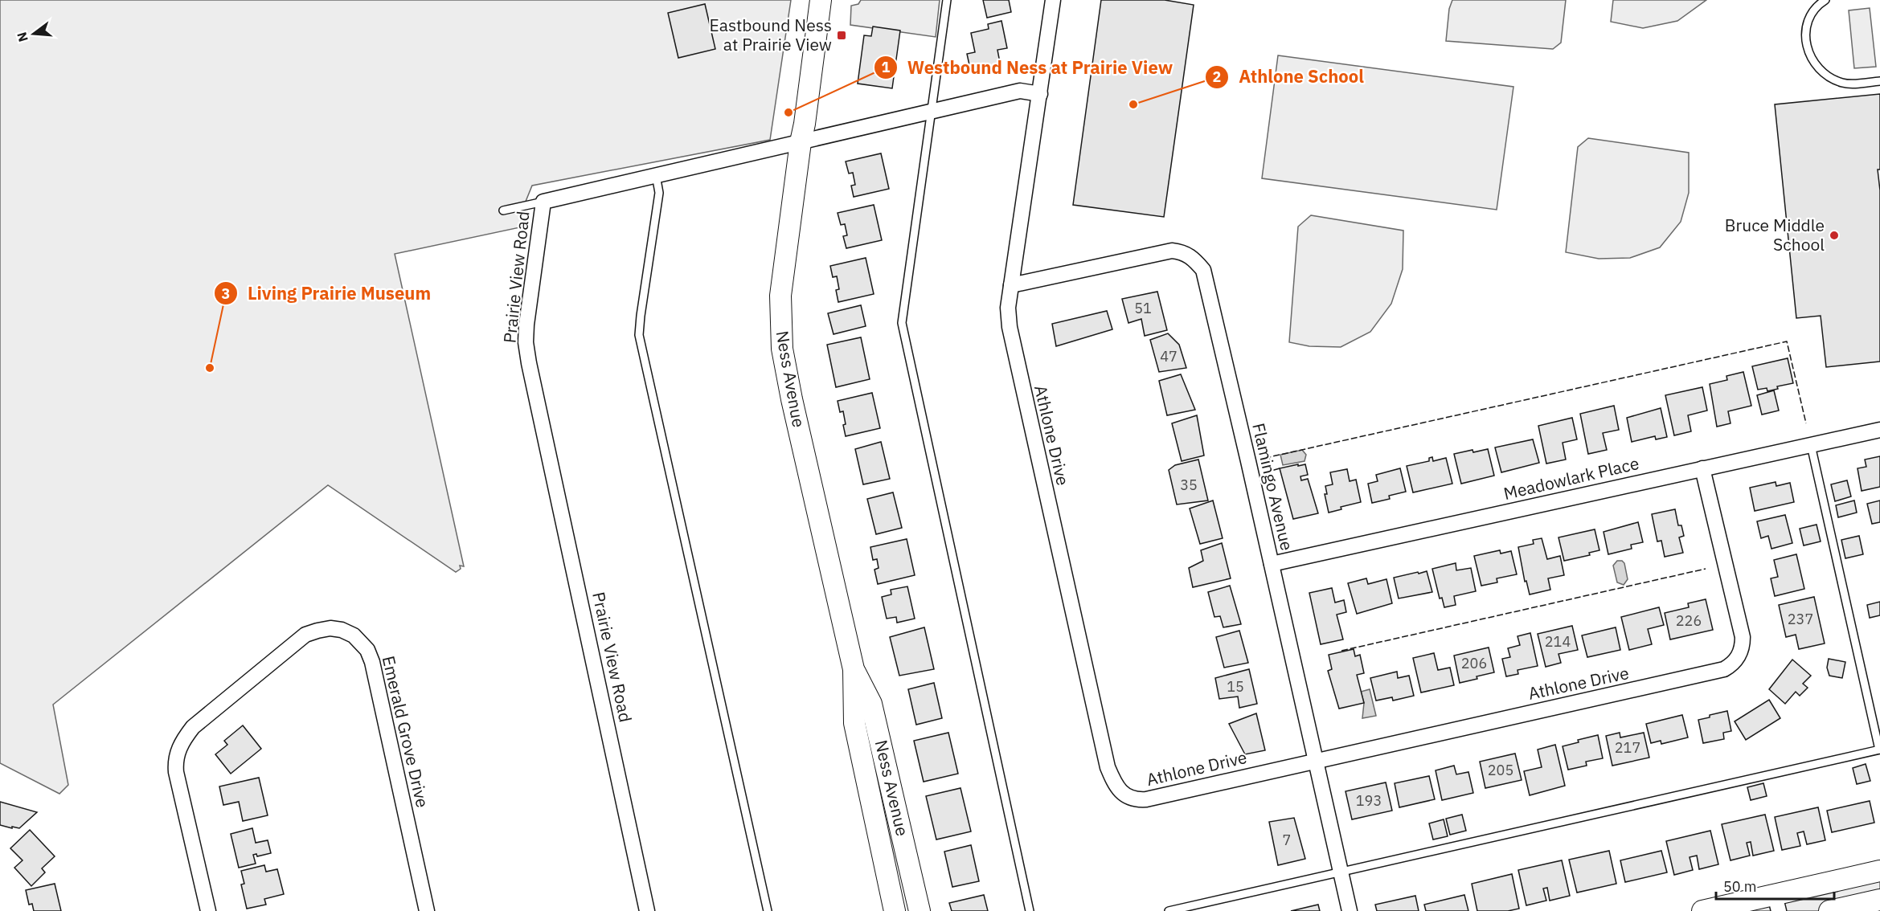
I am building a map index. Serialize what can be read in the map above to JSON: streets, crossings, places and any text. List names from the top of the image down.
{
  "streets": {
    "main road": ["Ness Avenue"],
    "street": [
      "Prairie View Road",
      "Athlone Drive",
      "Meadowlark Place",
      "Flamingo Avenue",
      "Emerald Grove Drive"
    ]
  },
  "crossings": [
    ["Prairie View Road", "Ness Avenue"],
    ["Prairie View Road", "Athlone Drive"],
    ["Athlone Drive", "Meadowlark Place"],
    ["Athlone Drive", "Flamingo Avenue"],
    ["Meadowlark Place", "Flamingo Avenue"]
  ],
  "places": {
    "transit": ["Eastbound Ness at Prairie View"],
    "other": [
      "Athlone School",
      "Westbound Ness at Prairie View",
      "Bruce Middle School",
      "Living Prairie Museum"
    ]
  },
  "house_numbers": [
    "51",
    "47",
    "35",
    "237",
    "226",
    "214",
    "206",
    "15",
    "217",
    "205",
    "193",
    "7"
  ],
  "scale_bar": "50 m",
  "north": "left"
}
